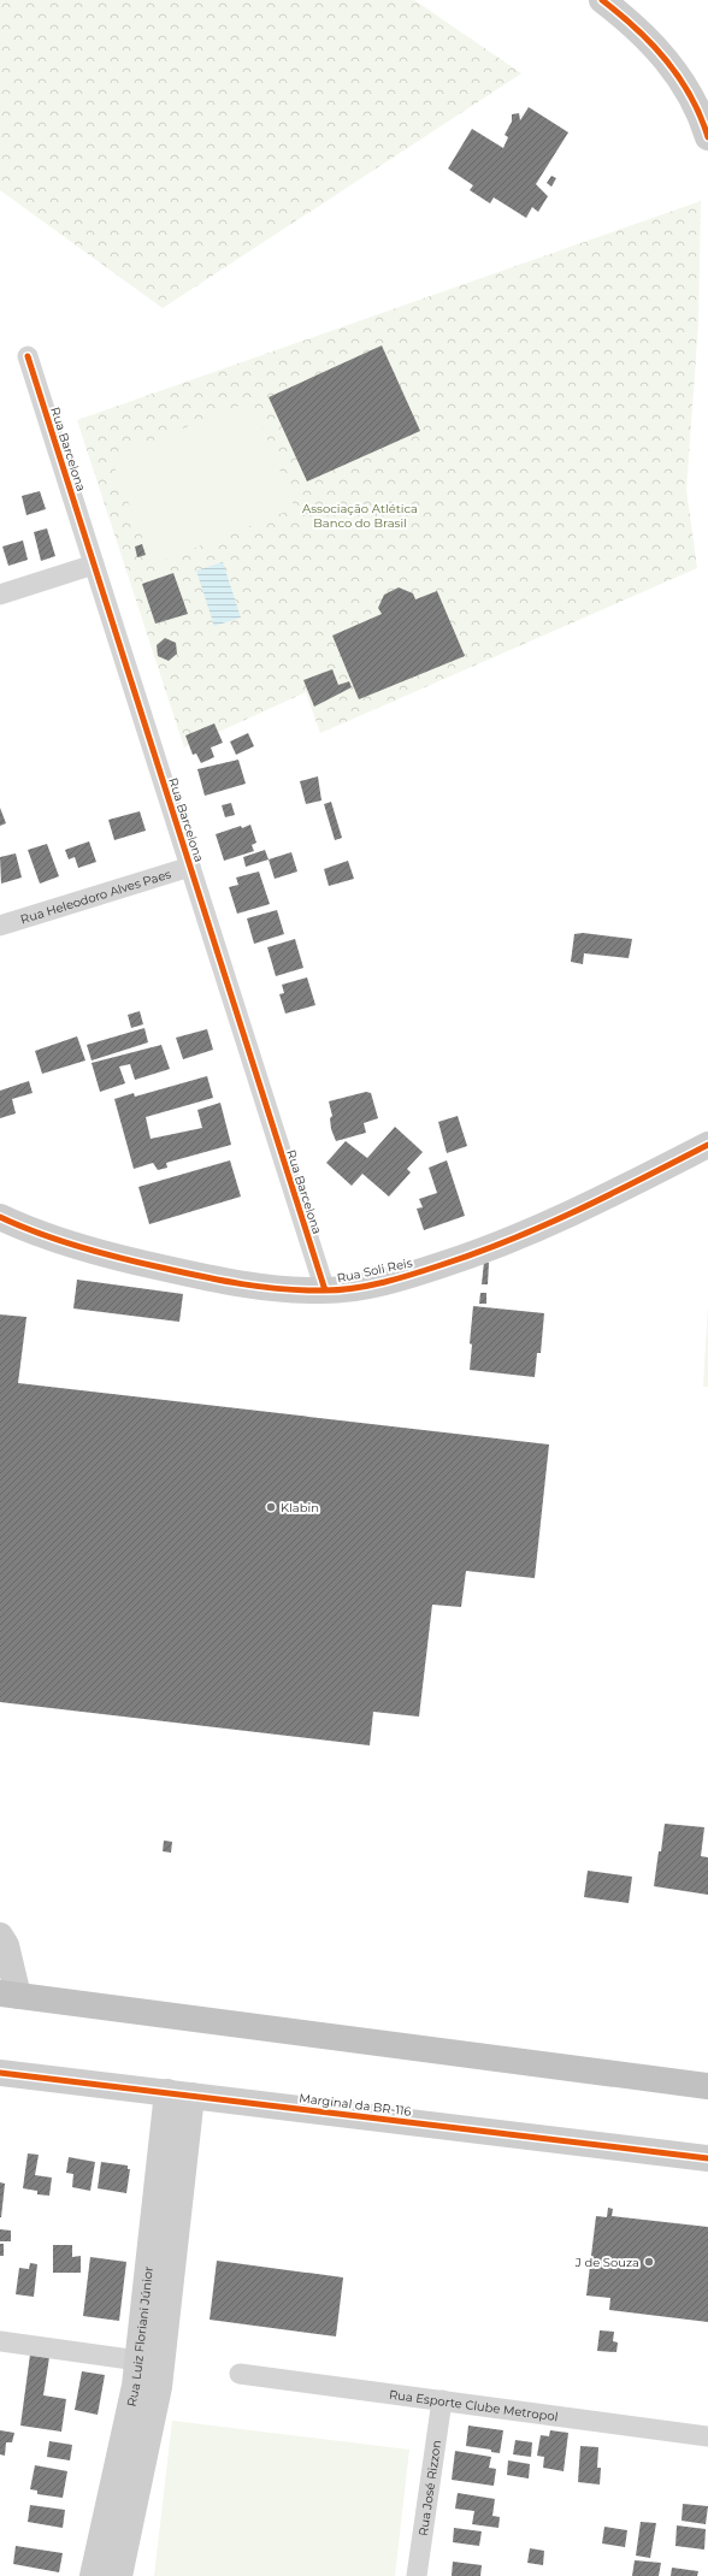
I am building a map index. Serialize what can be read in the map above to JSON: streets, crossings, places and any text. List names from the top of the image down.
{
  "streets": {
    "street": [
      "Rua Barcelona",
      "Rua Heleodoro Alves Paes",
      "Rua Soli Reis",
      "Marginal da BR-116",
      "Rua Luiz Floriani Júnior",
      "Rua Esporte Clube Metropol",
      "Rua José Rizzon"
    ]
  },
  "crossings": [
    ["Rua Barcelona", "Rua Heleodoro Alves Paes"],
    ["Rua Barcelona", "Rua Soli Reis"],
    ["Marginal da BR-116", "Rua Luiz Floriani Júnior"],
    ["Rua Esporte Clube Metropol", "Rua José Rizzon"]
  ],
  "parks": ["Associação Atlética Banco do Brasil"],
  "places": ["Klabin", "J de Souza"]
}
